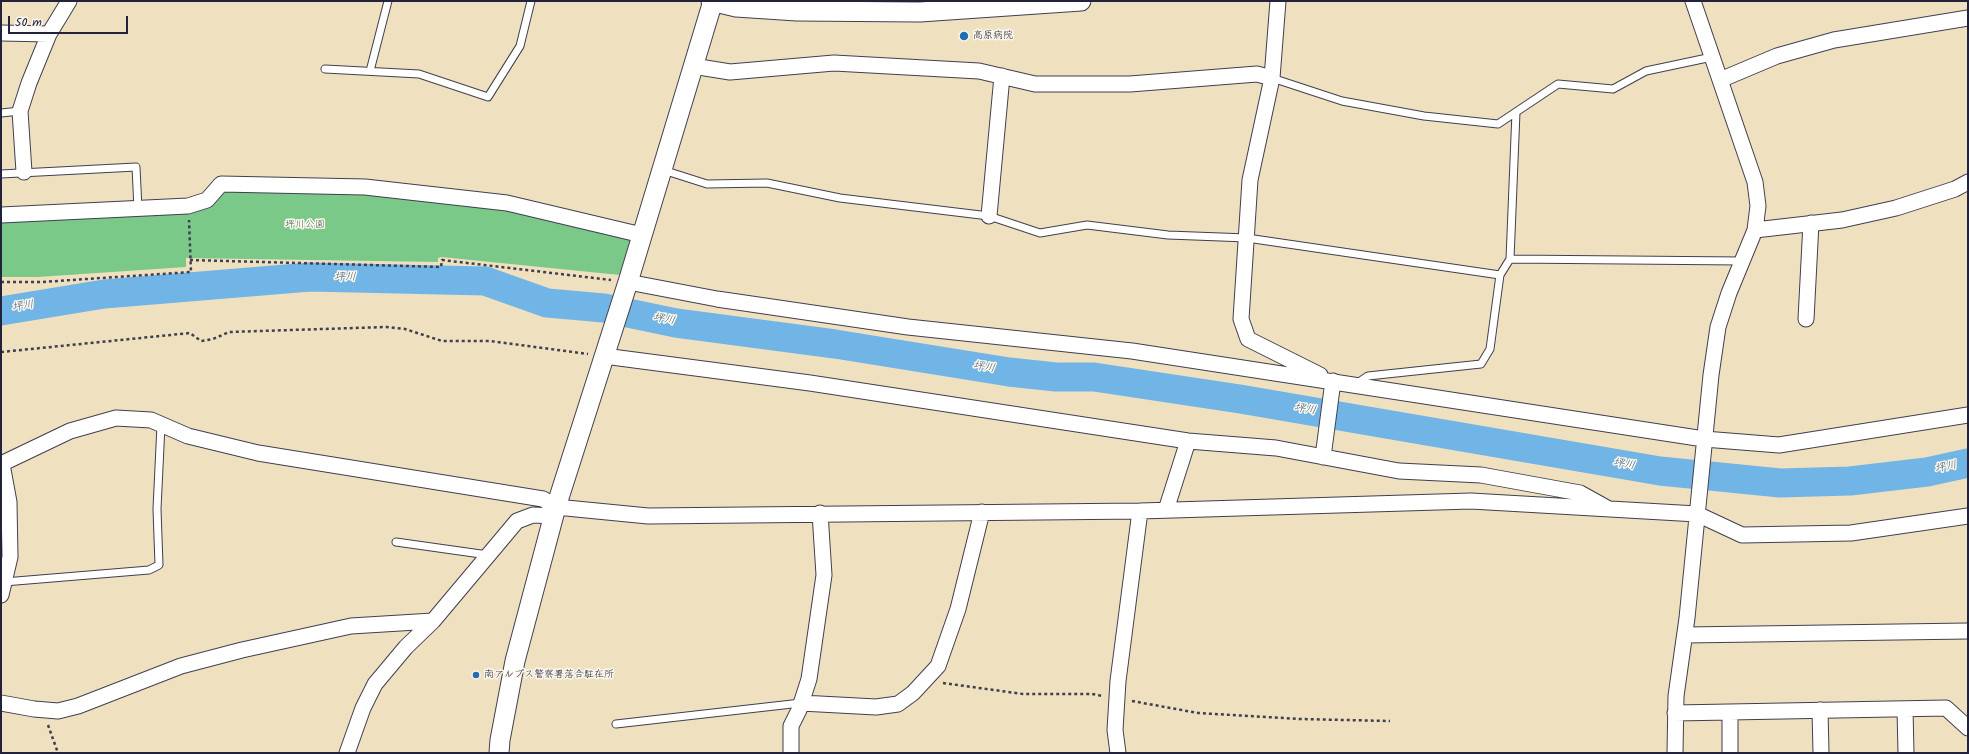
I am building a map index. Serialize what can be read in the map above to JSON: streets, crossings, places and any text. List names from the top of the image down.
{
  "water": ["坪川"],
  "parks": ["坪川公園"],
  "places": ["高原病院", "南アルプス警察署落合駐在所"],
  "scale_bar": "50 m"
}
